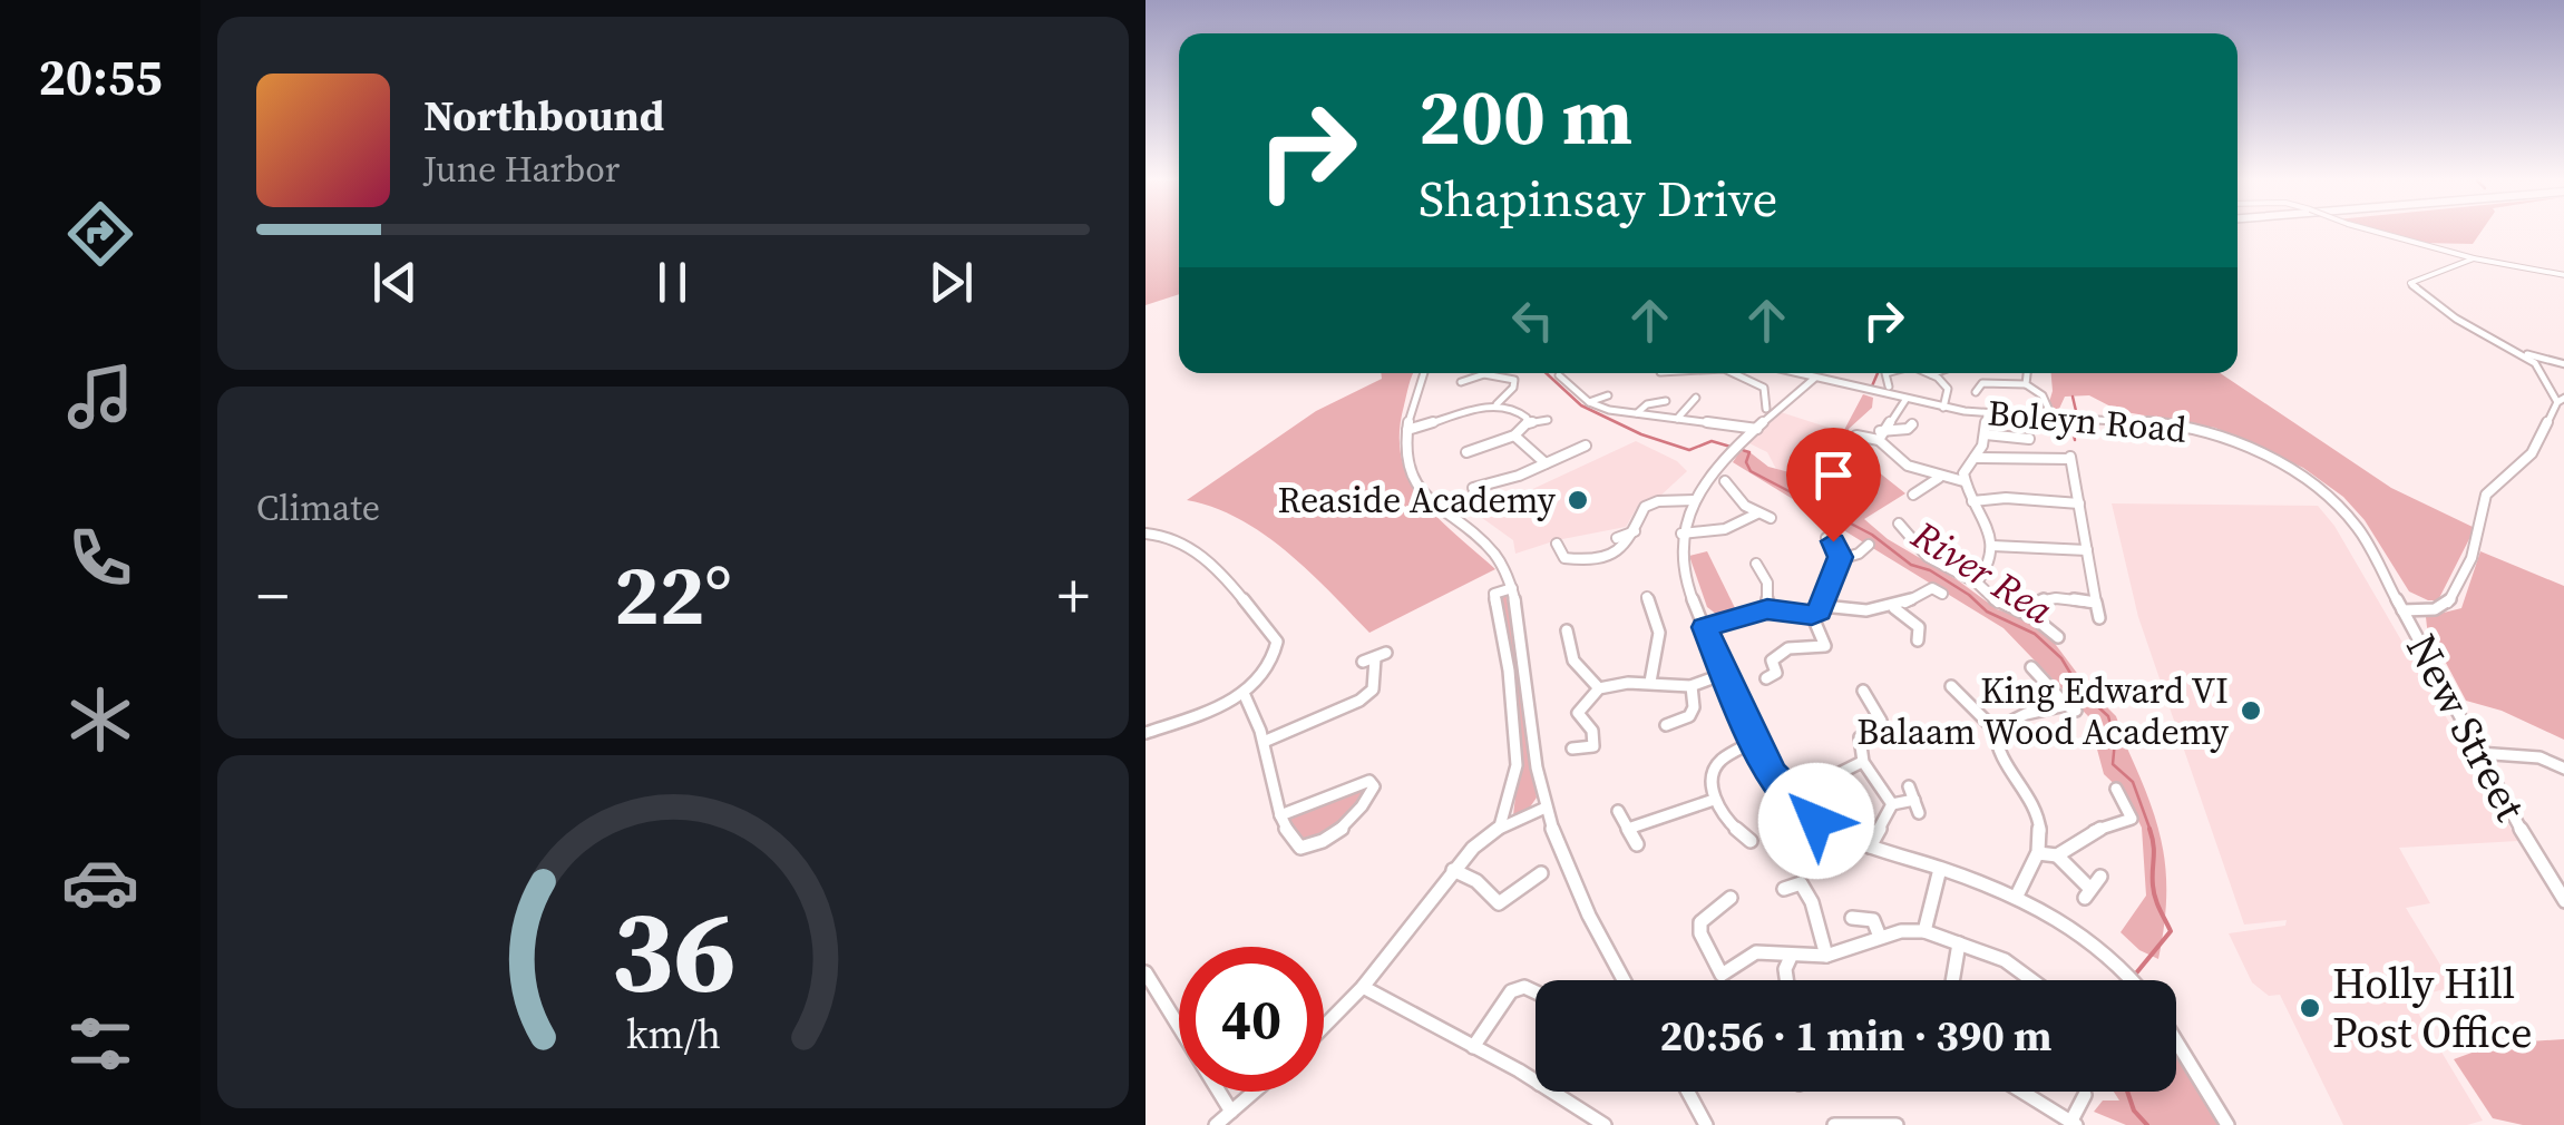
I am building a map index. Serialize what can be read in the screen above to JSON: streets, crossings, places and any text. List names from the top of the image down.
{
  "streets": {
    "street": ["Boleyn Road", "New Street"]
  },
  "crossings": [
    ["Boleyn Road", "New Street"]
  ],
  "water": ["River Rea"],
  "places": ["Reaside Academy", "King Edward VI Balaam Wood Academy", "Holly Hill Post Office"],
  "page": {
    "tabs": "20:55",
    "turn": ["200 m", "Shapinsay Drive"],
    "song": ["Northbound", "June Harbor"],
    "tile": "Climate",
    "heat": ["−", "22°", "+"],
    "limit": "40",
    "trip": "20:56 · 1 min · 390 m",
    "gauge": ["36", "km/h"]
  }
}
